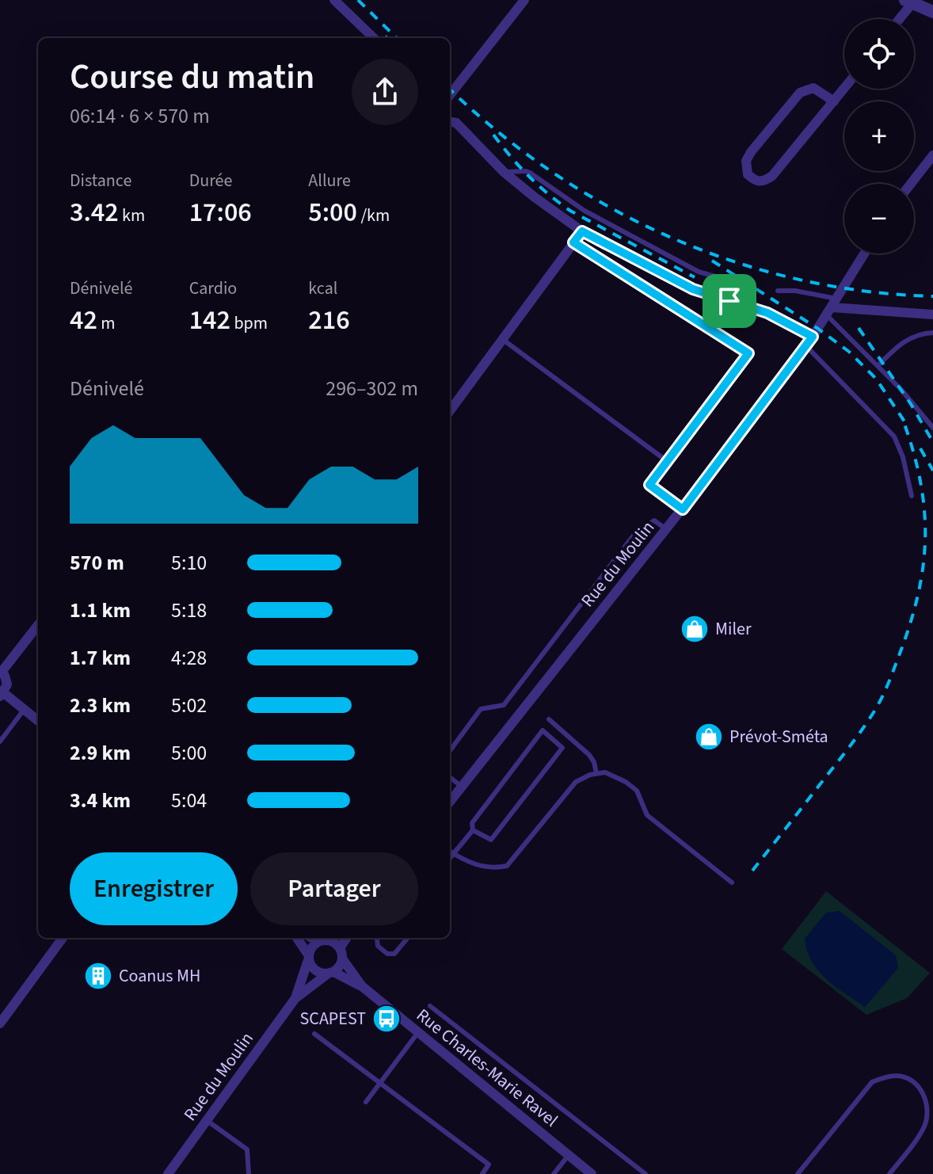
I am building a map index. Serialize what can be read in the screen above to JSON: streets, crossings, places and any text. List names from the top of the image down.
{
  "streets": {
    "street": ["Rue du Moulin", "Rue Charles-Marie Ravel"]
  },
  "crossings": [
    ["Rue du Moulin", "Rue Charles-Marie Ravel"]
  ],
  "places": {
    "shop": ["Miler", "Prévot-Sméta"],
    "building": ["Coanus MH"],
    "bus stop": ["SCAPEST"]
  },
  "page": {
    "map_buttons": ["+", "−"],
    "heading": ["Course du matin", "06:14 · 6 × 570 m"],
    "stats": [
      ["Distance", "3.42 km"],
      ["Durée", "17:06"],
      ["Allure", "5:00 /km"],
      ["Dénivelé", "42 m"],
      ["Cardio", "142 bpm"],
      ["kcal", "216"]
    ],
    "chart": ["Dénivelé", "296–302 m"],
    "list": [
      {
        "name": "570 m",
        "note": "5:10"
      },
      {
        "name": "1.1 km",
        "note": "5:18"
      },
      {
        "name": "1.7 km",
        "note": "4:28"
      },
      {
        "name": "2.3 km",
        "note": "5:02"
      },
      {
        "name": "2.9 km",
        "note": "5:00"
      },
      {
        "name": "3.4 km",
        "note": "5:04"
      }
    ],
    "buttons": ["Enregistrer", "Partager"]
  }
}
